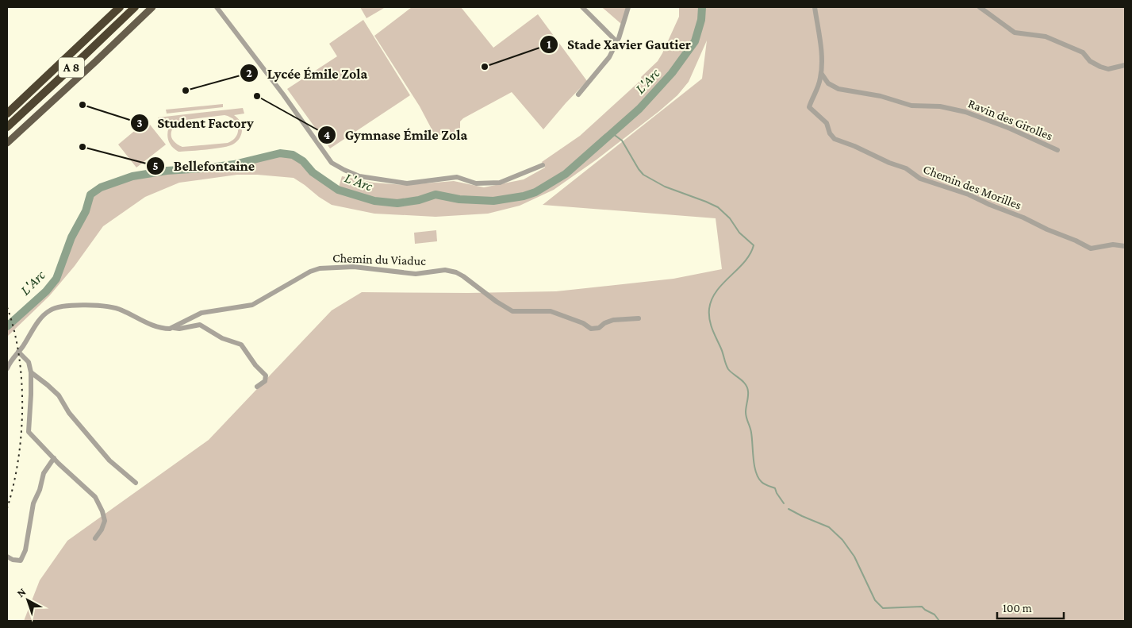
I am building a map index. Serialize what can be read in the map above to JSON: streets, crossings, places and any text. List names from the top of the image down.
{
  "streets": {
    "highway": ["A 8"],
    "street": ["Ravin des Girolles", "Chemin des Morilles", "Chemin du Viaduc"]
  },
  "crossings": [
    ["Ravin des Girolles", "Chemin des Morilles"]
  ],
  "water": ["L'Arc"],
  "places": [
    "Stade Xavier Gautier",
    "Lycée Émile Zola",
    "Gymnase Émile Zola",
    "Student Factory",
    "Bellefontaine"
  ],
  "scale_bar": "100 m",
  "north": "top left"
}
